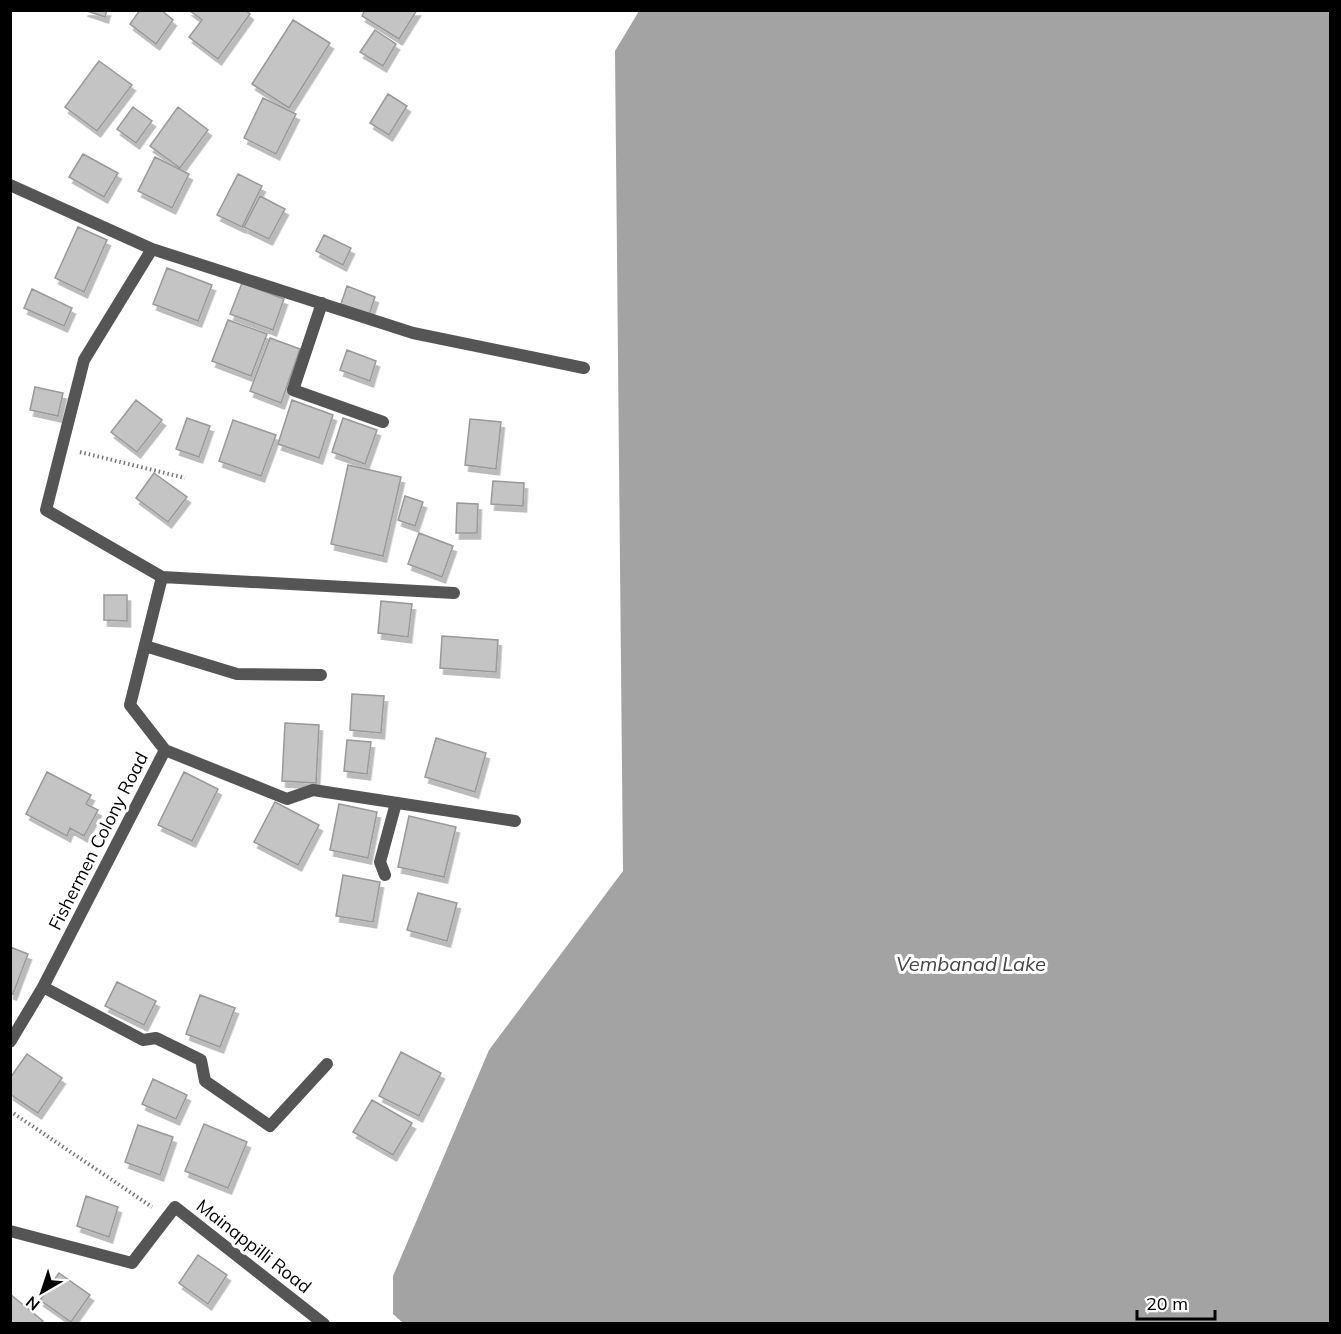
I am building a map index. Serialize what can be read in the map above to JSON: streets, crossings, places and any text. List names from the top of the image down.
{
  "streets": {
    "street": ["Fishermen Colony Road", "Mainappilli Road"]
  },
  "water": ["Vembanad Lake"],
  "scale_bar": "20 m",
  "north": "bottom left"
}
